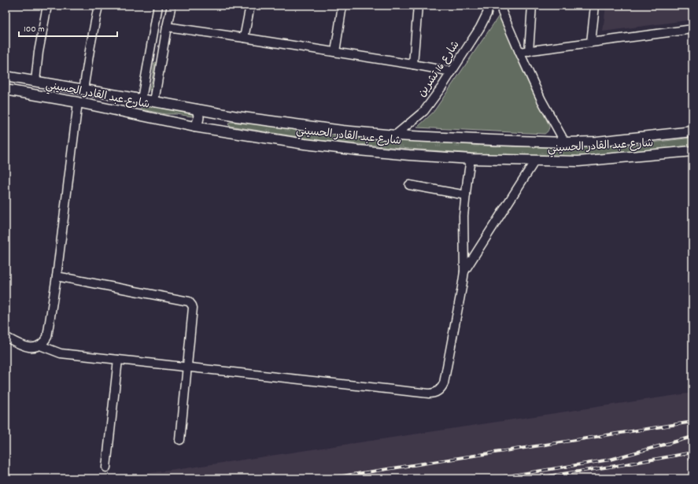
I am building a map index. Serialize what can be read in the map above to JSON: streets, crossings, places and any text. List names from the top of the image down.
{
  "streets": {
    "main road": ["شارع عبد القادر الحسيني"],
    "street": ["شارع 16 تشرين"]
  },
  "crossings": [
    ["شارع 16 تشرين", "شارع عبد القادر الحسيني"]
  ],
  "scale_bar": "100 m"
}
